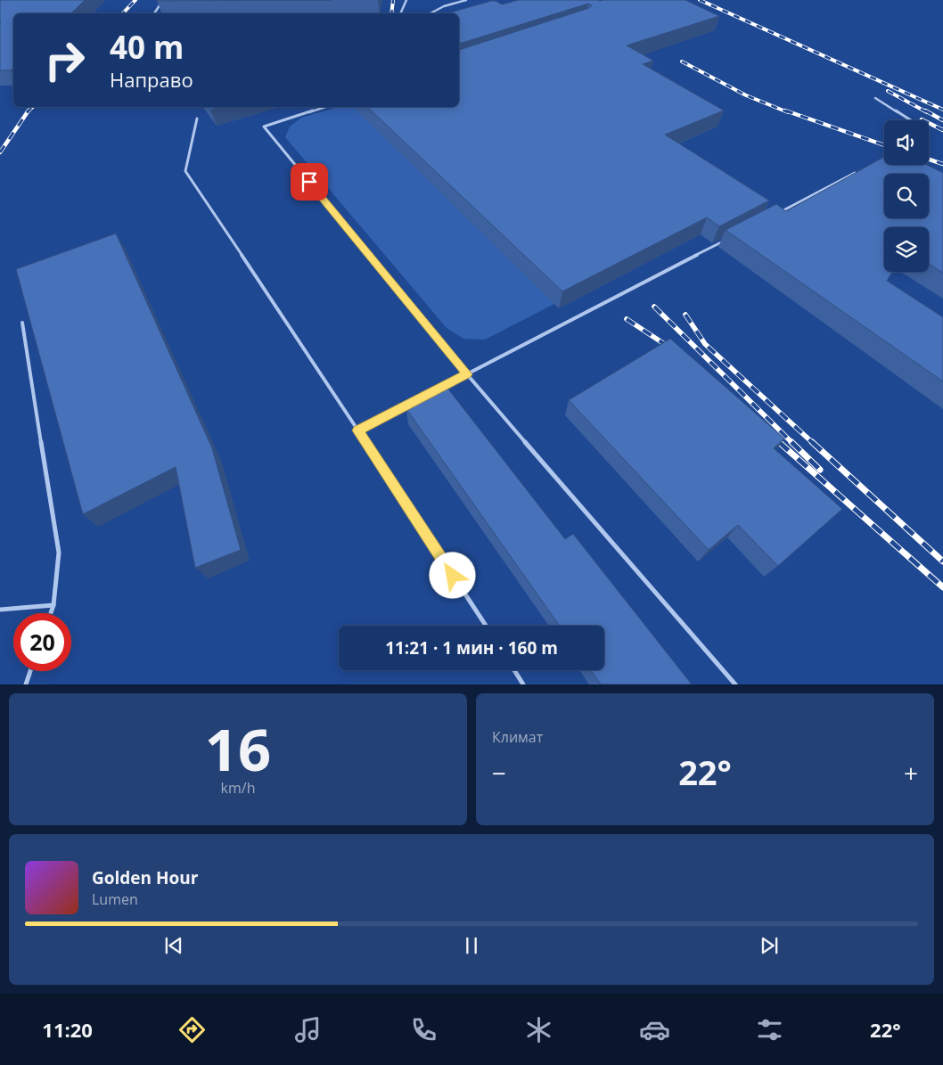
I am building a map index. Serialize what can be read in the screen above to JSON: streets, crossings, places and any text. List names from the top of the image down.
{
  "page": {
    "turn": ["40 m", "Направо"],
    "limit": "20",
    "trip": "11:21 · 1 мин · 160 m",
    "tile": [
      ["16", "km/h"],
      "Климат"
    ],
    "heat": ["−", "22°", "+"],
    "song": ["Golden Hour", "Lumen"],
    "tabs": ["11:20", "22°"]
  }
}
